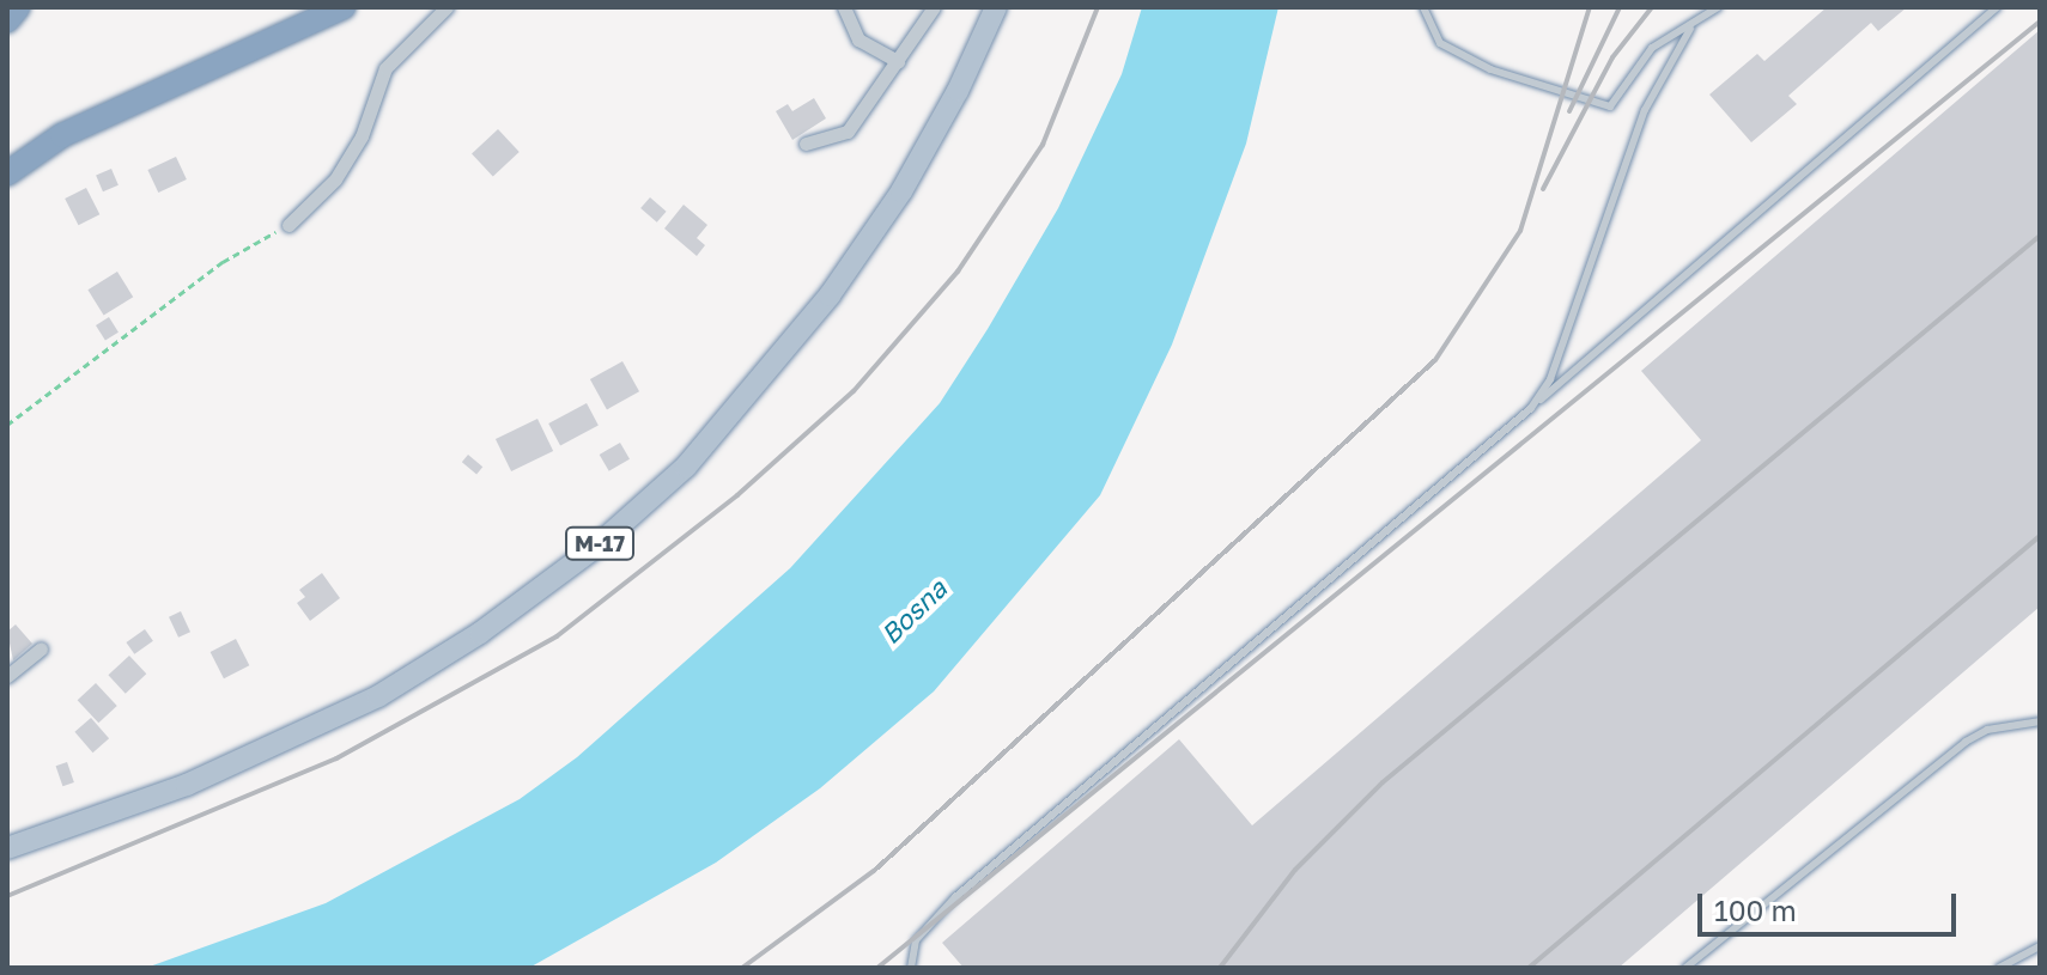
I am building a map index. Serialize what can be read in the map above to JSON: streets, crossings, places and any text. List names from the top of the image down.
{
  "streets": {
    "main road": ["M-17"]
  },
  "water": ["Bosna"],
  "scale_bar": "100 m"
}
